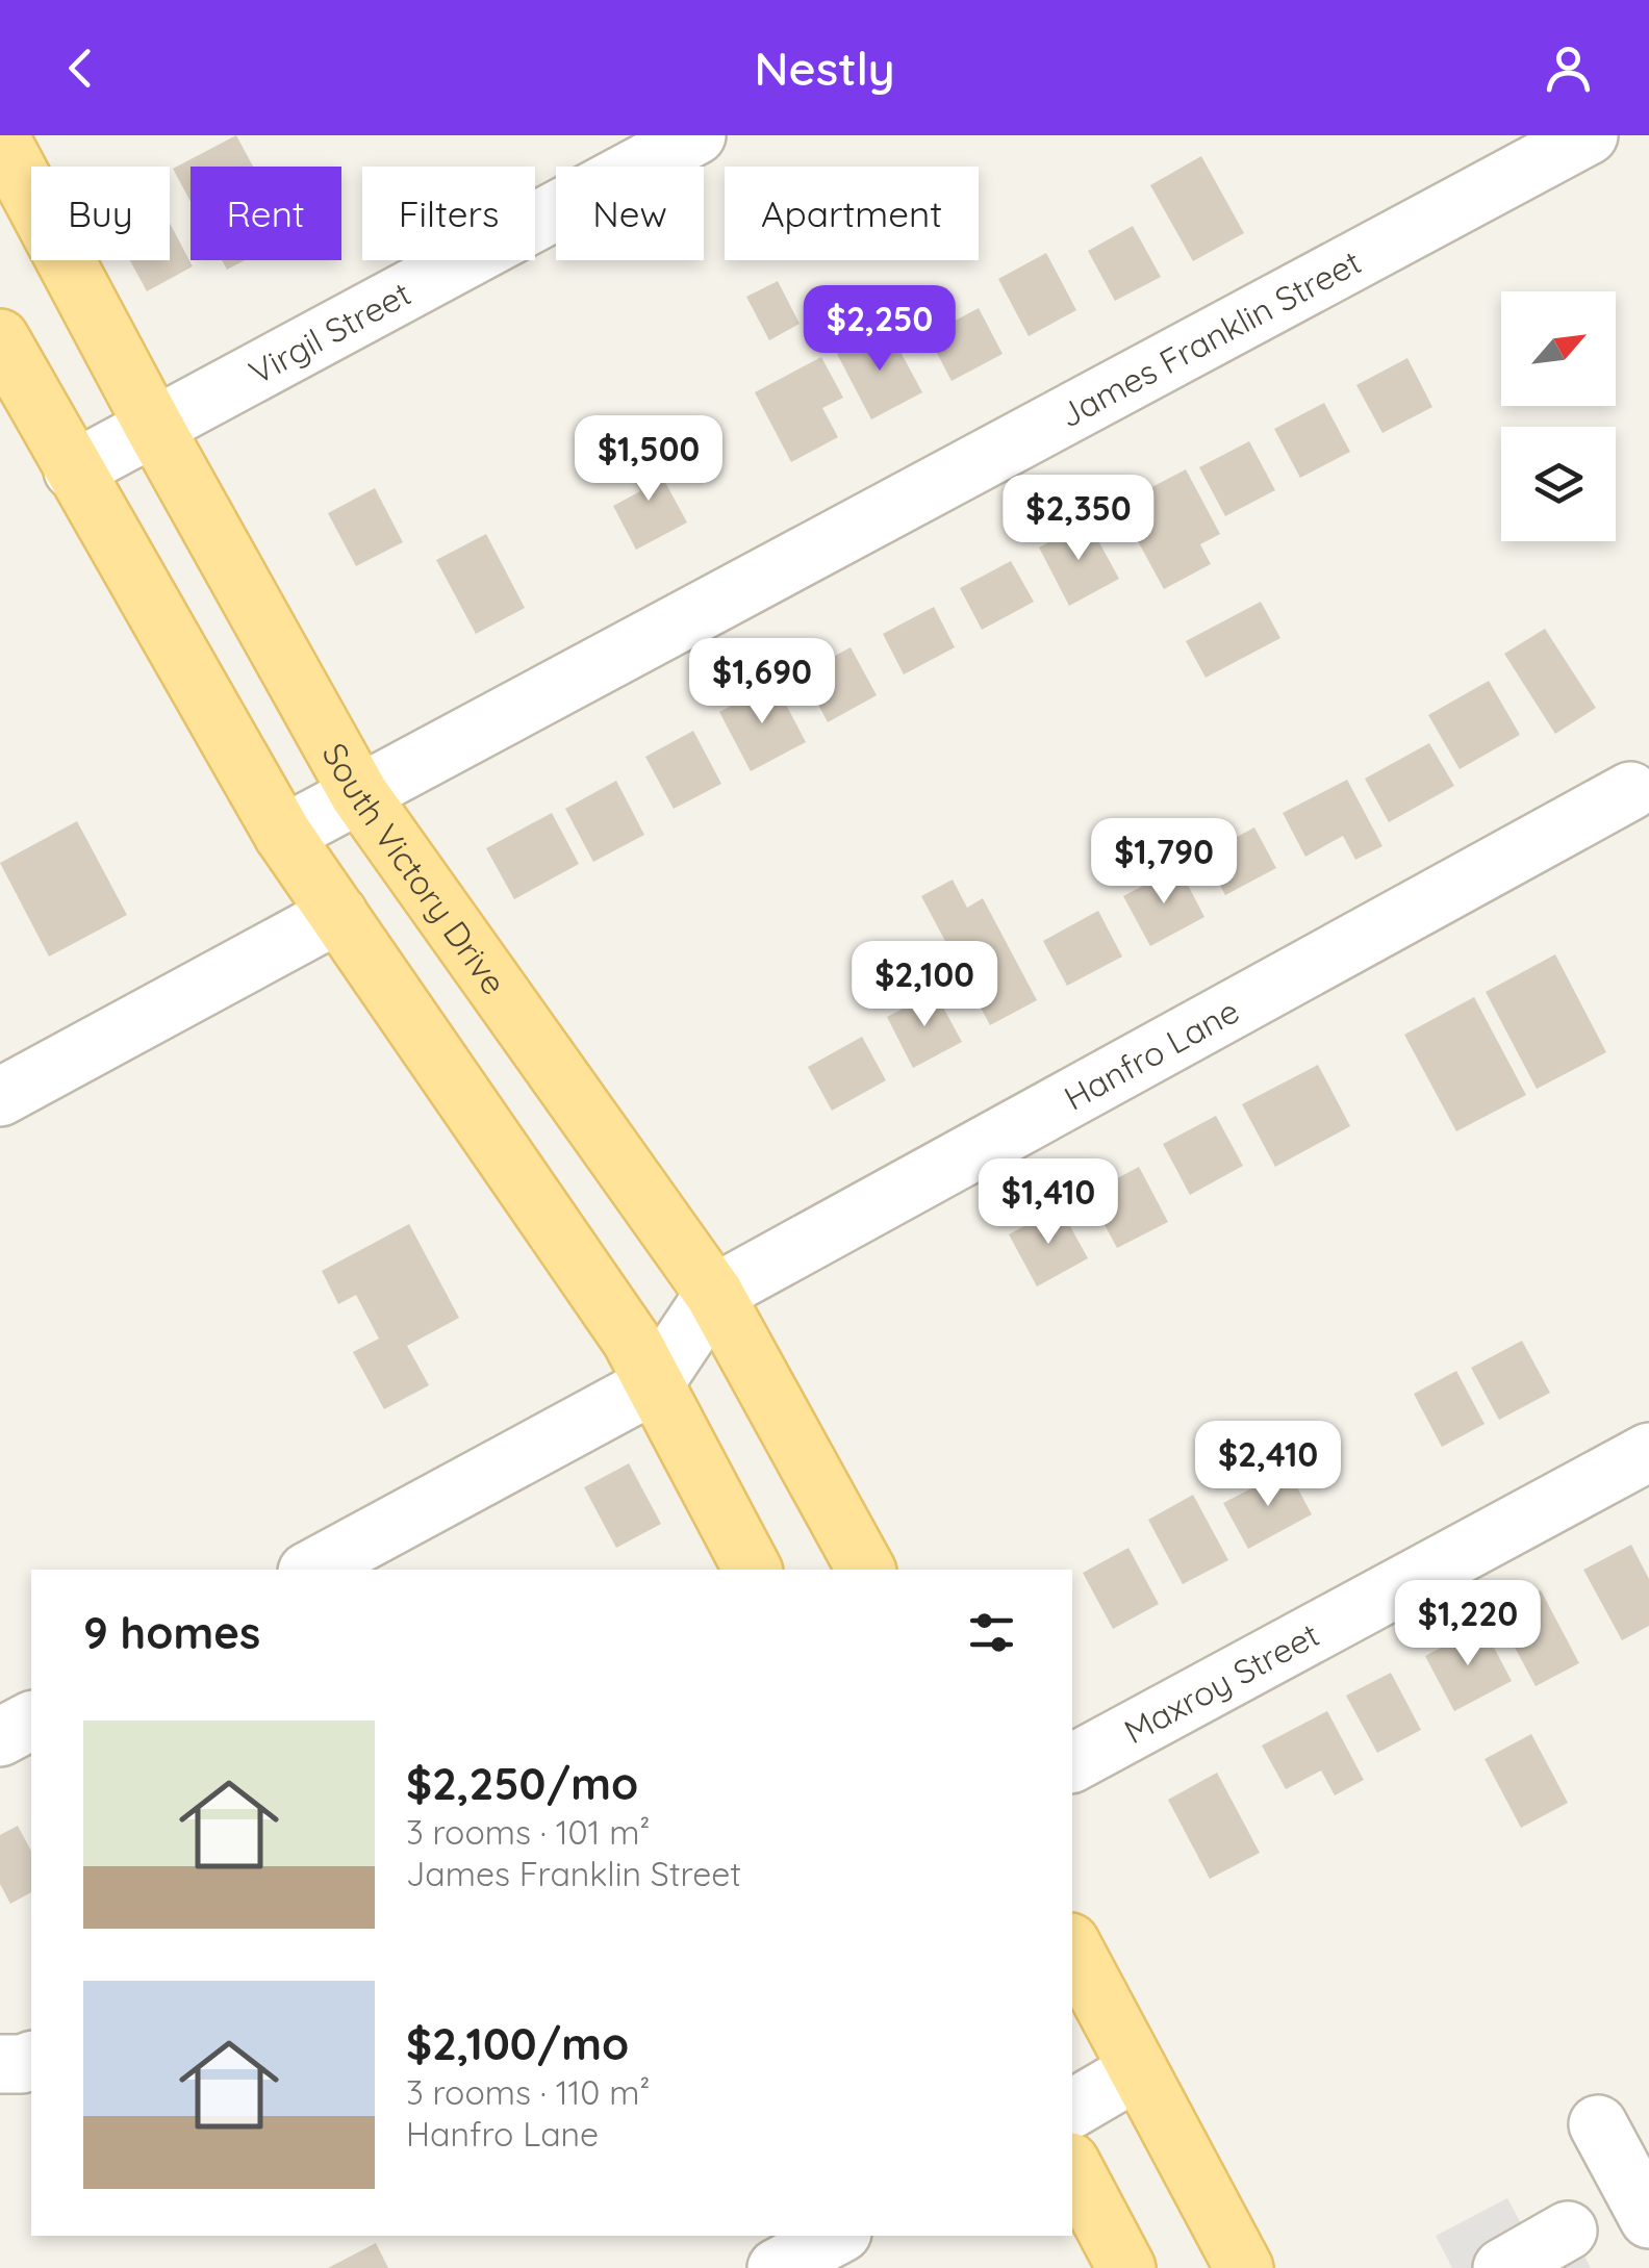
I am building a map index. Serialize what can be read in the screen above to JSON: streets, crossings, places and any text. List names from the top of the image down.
{
  "streets": {
    "main road": ["South Victory Drive"],
    "street": [
      "Virgil Street",
      "James Franklin Street",
      "Hanfro Lane",
      "Maxroy Street"
    ]
  },
  "crossings": [
    ["Virgil Street", "South Victory Drive"],
    ["James Franklin Street", "South Victory Drive"],
    ["South Victory Drive", "Hanfro Lane"]
  ],
  "north": "top right",
  "page": {
    "header": "Nestly",
    "chip": [
      "Buy",
      "Rent",
      "Filters",
      "New",
      "Apartment"
    ],
    "price": [
      "$2,250",
      "$1,500",
      "$2,350",
      "$1,690",
      "$1,790",
      "$2,100",
      "$1,410",
      "$2,410",
      "$1,220"
    ],
    "heading": "9 homes",
    "list": [
      {
        "name": "$2,250/mo",
        "note": "3 rooms · 101 m² · James Franklin Street"
      },
      {
        "name": "$2,100/mo",
        "note": "3 rooms · 110 m² · Hanfro Lane"
      }
    ]
  }
}
